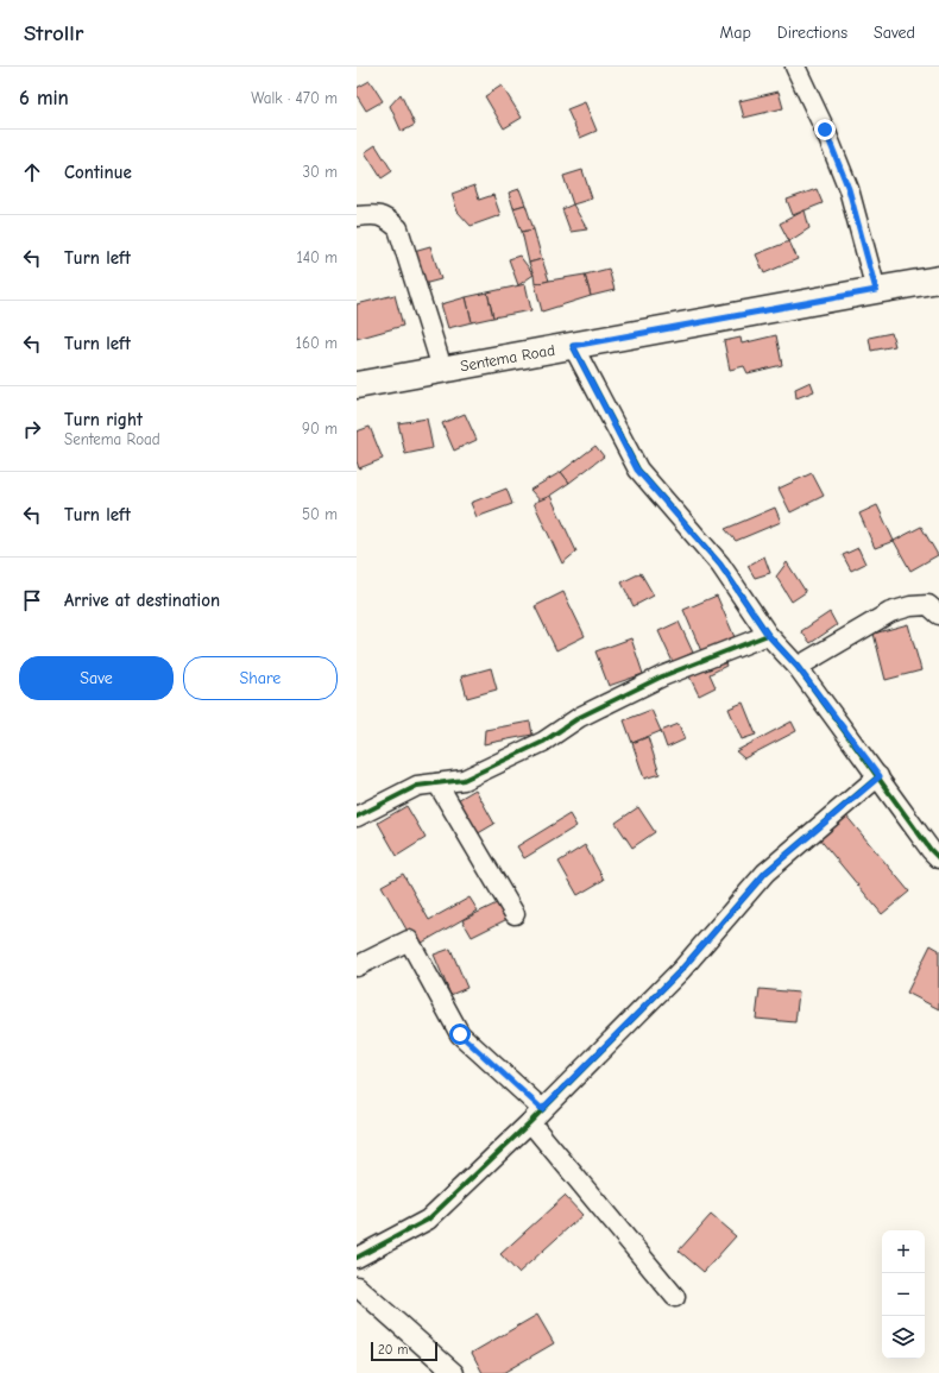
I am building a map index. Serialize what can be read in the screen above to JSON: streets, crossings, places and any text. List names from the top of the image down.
{
  "streets": {
    "main road": ["Sentema Road"]
  },
  "scale_bar": "20 m",
  "page": {
    "header": "Strollr",
    "nav": ["Map", "Directions", "Saved"],
    "heading": ["6 min", "Walk · 470 m"],
    "list": [
      ["Continue", "30 m"],
      ["Turn left", "140 m"],
      ["Turn left", "160 m"],
      ["Turn right", "Sentema Road", "90 m"],
      ["Turn left", "50 m"],
      "Arrive at destination"
    ],
    "buttons": ["Save", "Share"],
    "map_buttons": ["+", "−"],
    "scale": "20 m"
  }
}
